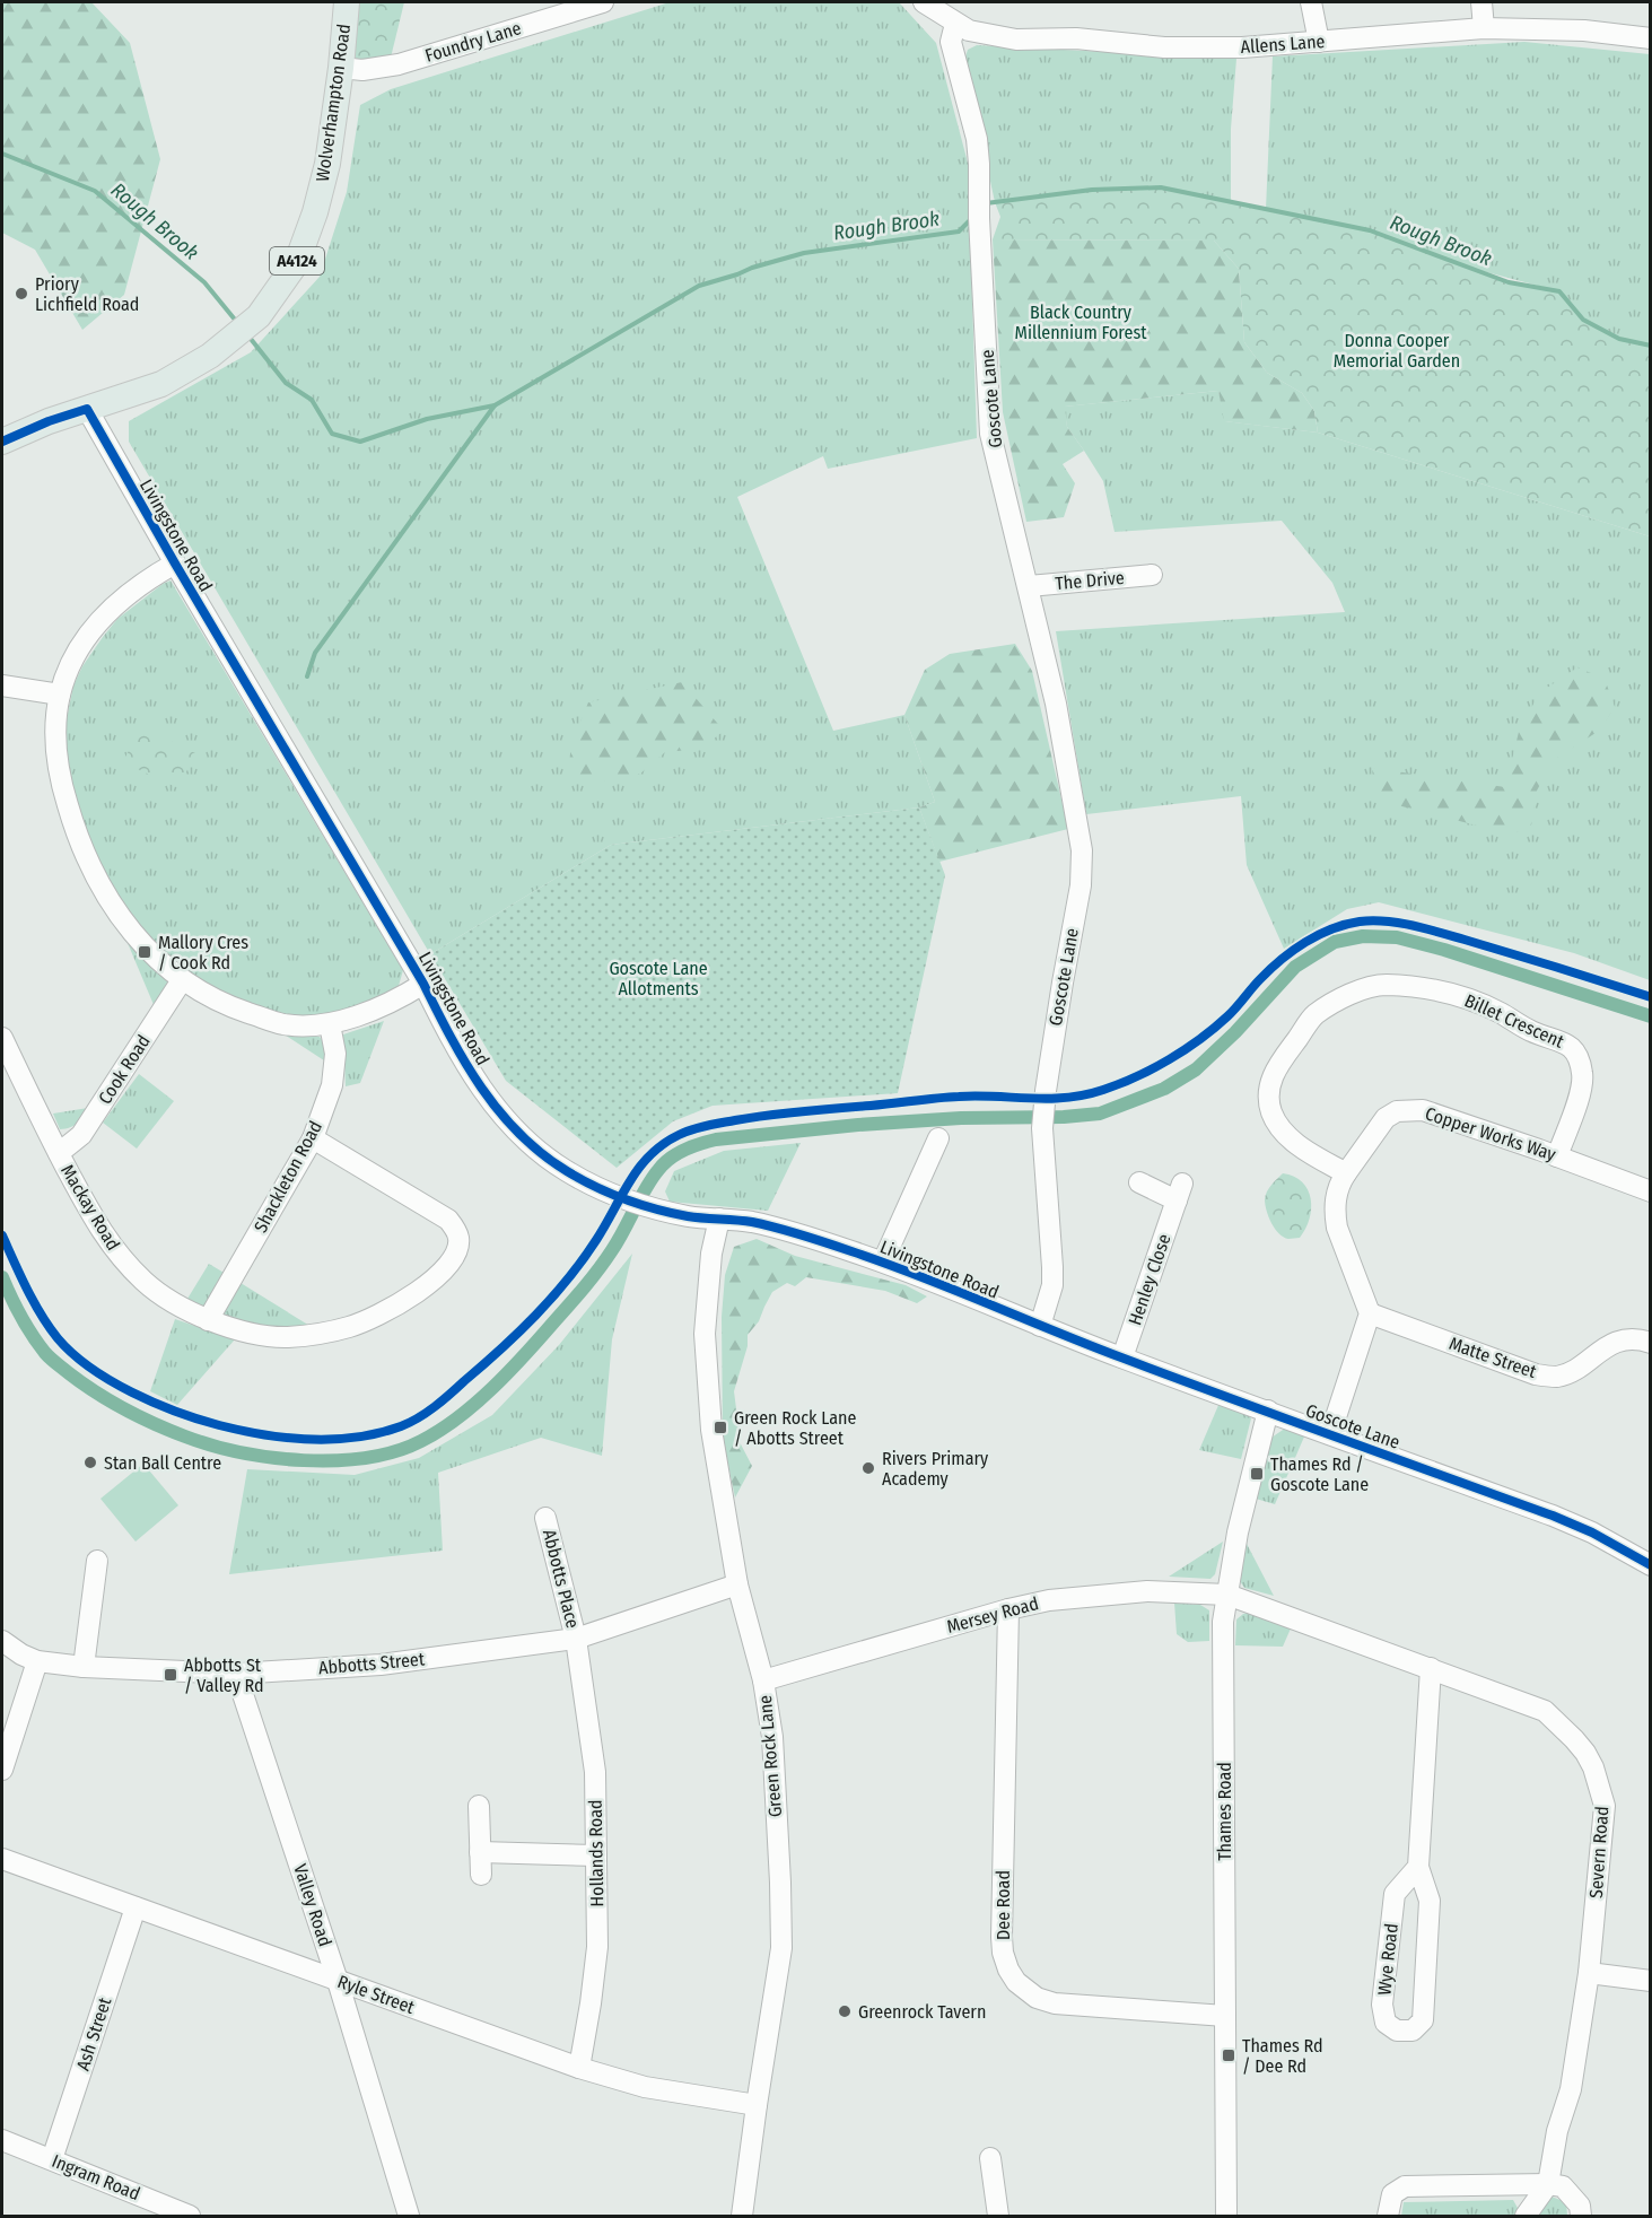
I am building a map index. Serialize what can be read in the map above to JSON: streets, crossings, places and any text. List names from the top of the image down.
{
  "streets": {
    "main road": ["Wolverhampton Road", "A4124"],
    "street": [
      "Foundry Lane",
      "Allens Lane",
      "Goscote Lane",
      "Livingstone Road",
      "The Drive",
      "Billet Crescent",
      "Cook Road",
      "Copper Works Way",
      "Shackleton Road",
      "Mackay Road",
      "Henley Close",
      "Matte Street",
      "Abbotts Place",
      "Mersey Road",
      "Abbotts Street",
      "Green Rock Lane",
      "Thames Road",
      "Severn Road",
      "Hollands Road",
      "Valley Road",
      "Dee Road",
      "Wye Road",
      "Ryle Street",
      "Ash Street",
      "Ingram Road"
    ]
  },
  "crossings": [
    ["Foundry Lane", "Wolverhampton Road"],
    ["Allens Lane", "Goscote Lane"],
    ["Wolverhampton Road", "A4124"],
    ["Wolverhampton Road", "Livingstone Road"],
    ["A4124", "Livingstone Road"],
    ["Goscote Lane", "Livingstone Road"],
    ["Goscote Lane", "The Drive"],
    ["Goscote Lane", "Henley Close"],
    ["Goscote Lane", "Thames Road"],
    ["Livingstone Road", "Green Rock Lane"],
    ["Billet Crescent", "Copper Works Way"],
    ["Cook Road", "Mackay Road"],
    ["Copper Works Way", "Matte Street"],
    ["Shackleton Road", "Mackay Road"],
    ["Abbotts Place", "Abbotts Street"],
    ["Abbotts Place", "Hollands Road"],
    ["Mersey Road", "Green Rock Lane"],
    ["Mersey Road", "Thames Road"],
    ["Mersey Road", "Severn Road"],
    ["Mersey Road", "Dee Road"],
    ["Abbotts Street", "Green Rock Lane"],
    ["Abbotts Street", "Hollands Road"],
    ["Abbotts Street", "Valley Road"],
    ["Green Rock Lane", "Ryle Street"],
    ["Thames Road", "Severn Road"],
    ["Thames Road", "Dee Road"],
    ["Severn Road", "Wye Road"],
    ["Hollands Road", "Ryle Street"],
    ["Valley Road", "Ryle Street"],
    ["Ryle Street", "Ash Street"],
    ["Ash Street", "Ingram Road"]
  ],
  "water": ["Rough Brook"],
  "parks": ["Black Country Millennium Forest", "Donna Cooper Memorial Garden", "Goscote Lane Allotments"],
  "places": {
    "other": [
      "Priory Lichfield Road",
      "Stan Ball Centre",
      "Rivers Primary Academy",
      "Greenrock Tavern"
    ],
    "transit": [
      "Mallory Cres / Cook Rd",
      "Green Rock Lane / Abotts Street",
      "Thames Rd / Goscote Lane",
      "Abbotts St / Valley Rd",
      "Thames Rd / Dee Rd"
    ]
  }
}
